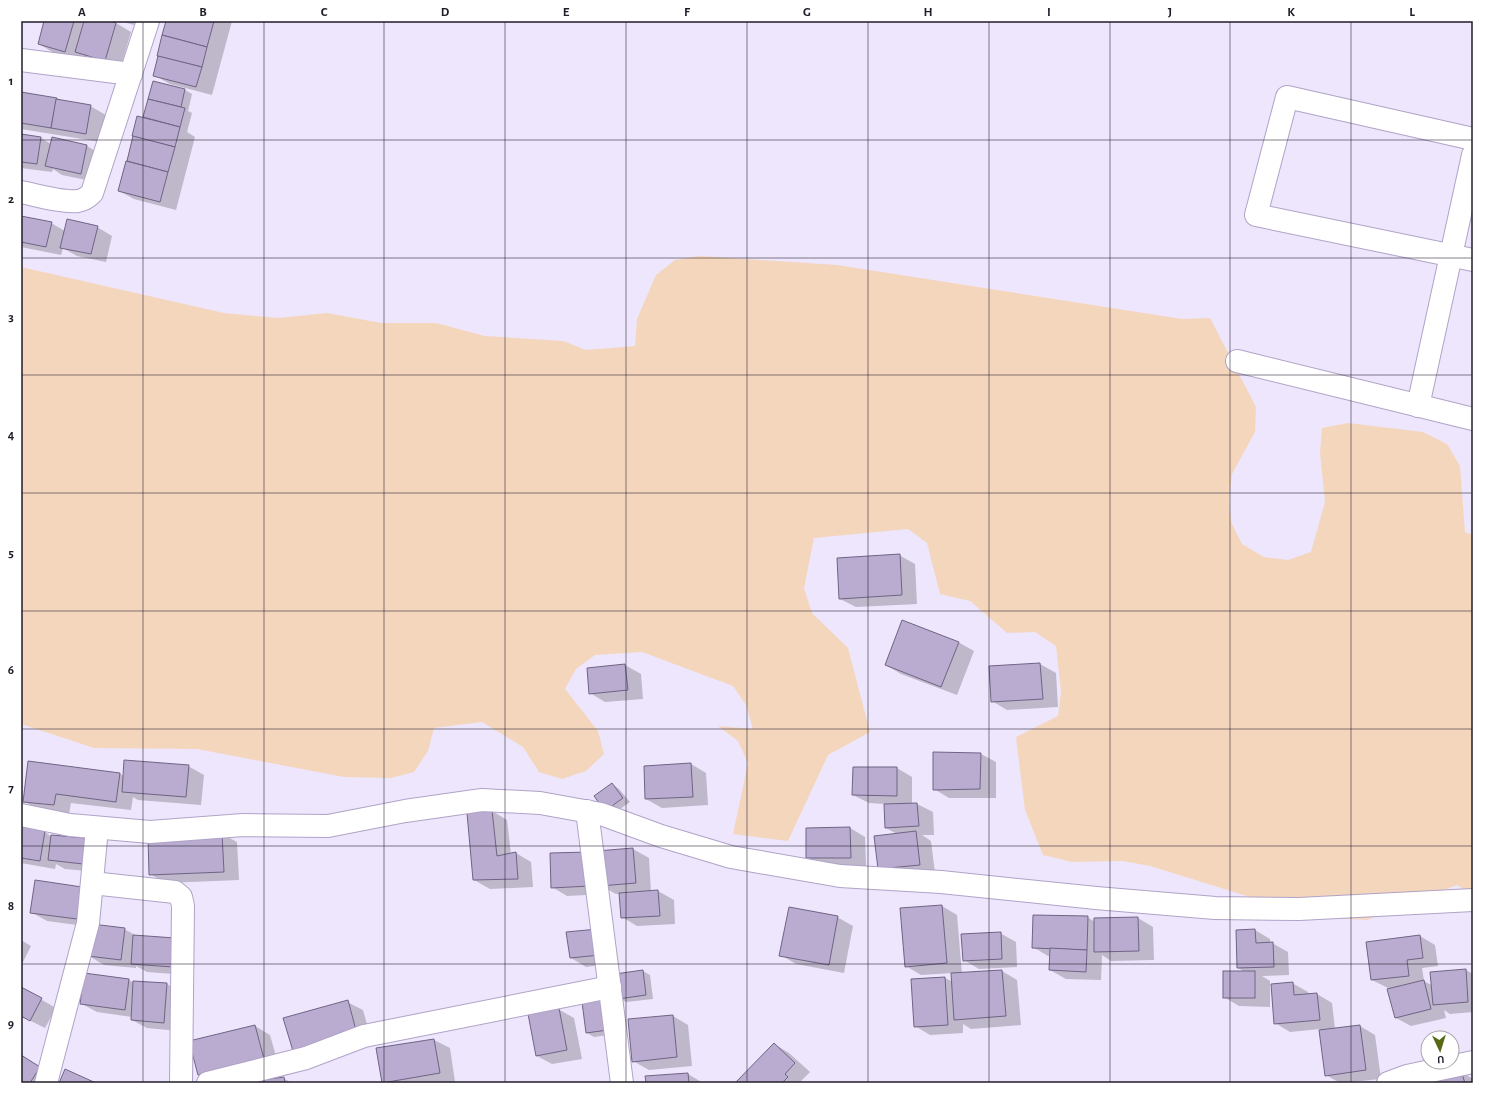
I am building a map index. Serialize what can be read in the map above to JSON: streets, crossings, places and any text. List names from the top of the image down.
{
  "north": "bottom",
  "grid": {
    "columns": [
      "A",
      "B",
      "C",
      "D",
      "E",
      "F",
      "G",
      "H",
      "I",
      "J",
      "K",
      "L"
    ],
    "rows": [
      "1",
      "2",
      "3",
      "4",
      "5",
      "6",
      "7",
      "8",
      "9"
    ]
  }
}
